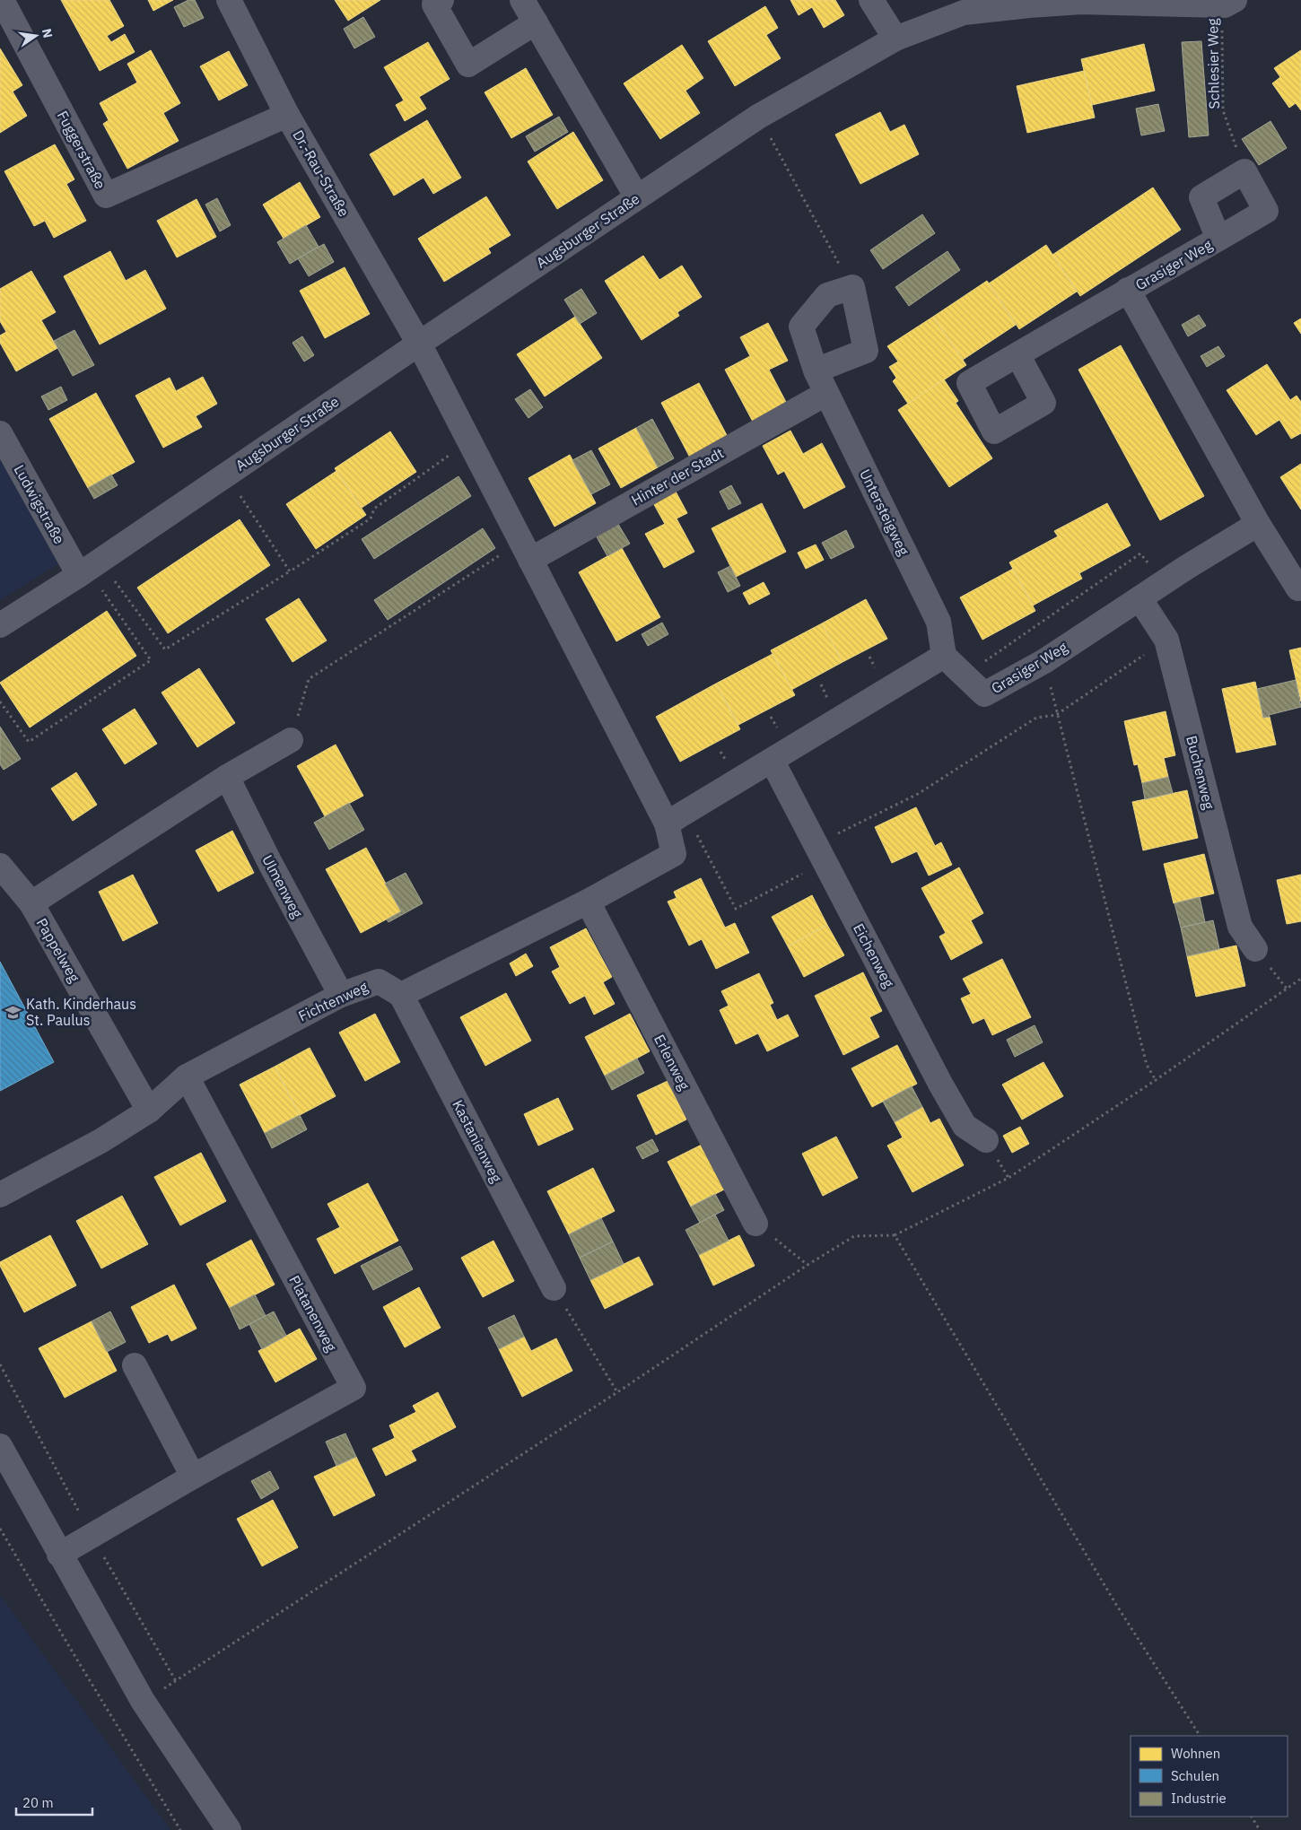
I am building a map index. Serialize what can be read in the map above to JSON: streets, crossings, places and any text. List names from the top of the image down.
{
  "streets": {
    "street": [
      "Fuggerstraße",
      "Dr.-Rau-Straße",
      "Augsburger Straße",
      "Grasiger Weg",
      "Hinter der Stadt",
      "Ludwigstraße",
      "Untersteigweg",
      "Buchenweg",
      "Ulmenweg",
      "Pappelweg",
      "Eichenweg",
      "Fichtenweg",
      "Erlenweg",
      "Kastanienweg",
      "Platanenweg"
    ],
    "path": ["Schlesier Weg"]
  },
  "crossings": [
    ["Schlesier Weg", "Augsburger Straße"],
    ["Schlesier Weg", "Grasiger Weg"],
    ["Fuggerstraße", "Dr.-Rau-Straße"],
    ["Dr.-Rau-Straße", "Augsburger Straße"],
    ["Augsburger Straße", "Ludwigstraße"],
    ["Grasiger Weg", "Untersteigweg"],
    ["Grasiger Weg", "Buchenweg"],
    ["Hinter der Stadt", "Untersteigweg"],
    ["Ulmenweg", "Fichtenweg"],
    ["Pappelweg", "Fichtenweg"],
    ["Fichtenweg", "Kastanienweg"],
    ["Fichtenweg", "Platanenweg"]
  ],
  "places": {
    "school or university": ["Kath. Kinderhaus St. Paulus"]
  },
  "legend": ["Wohnen", "Schulen", "Industrie"],
  "scale_bar": "20 m",
  "north": "right"
}
